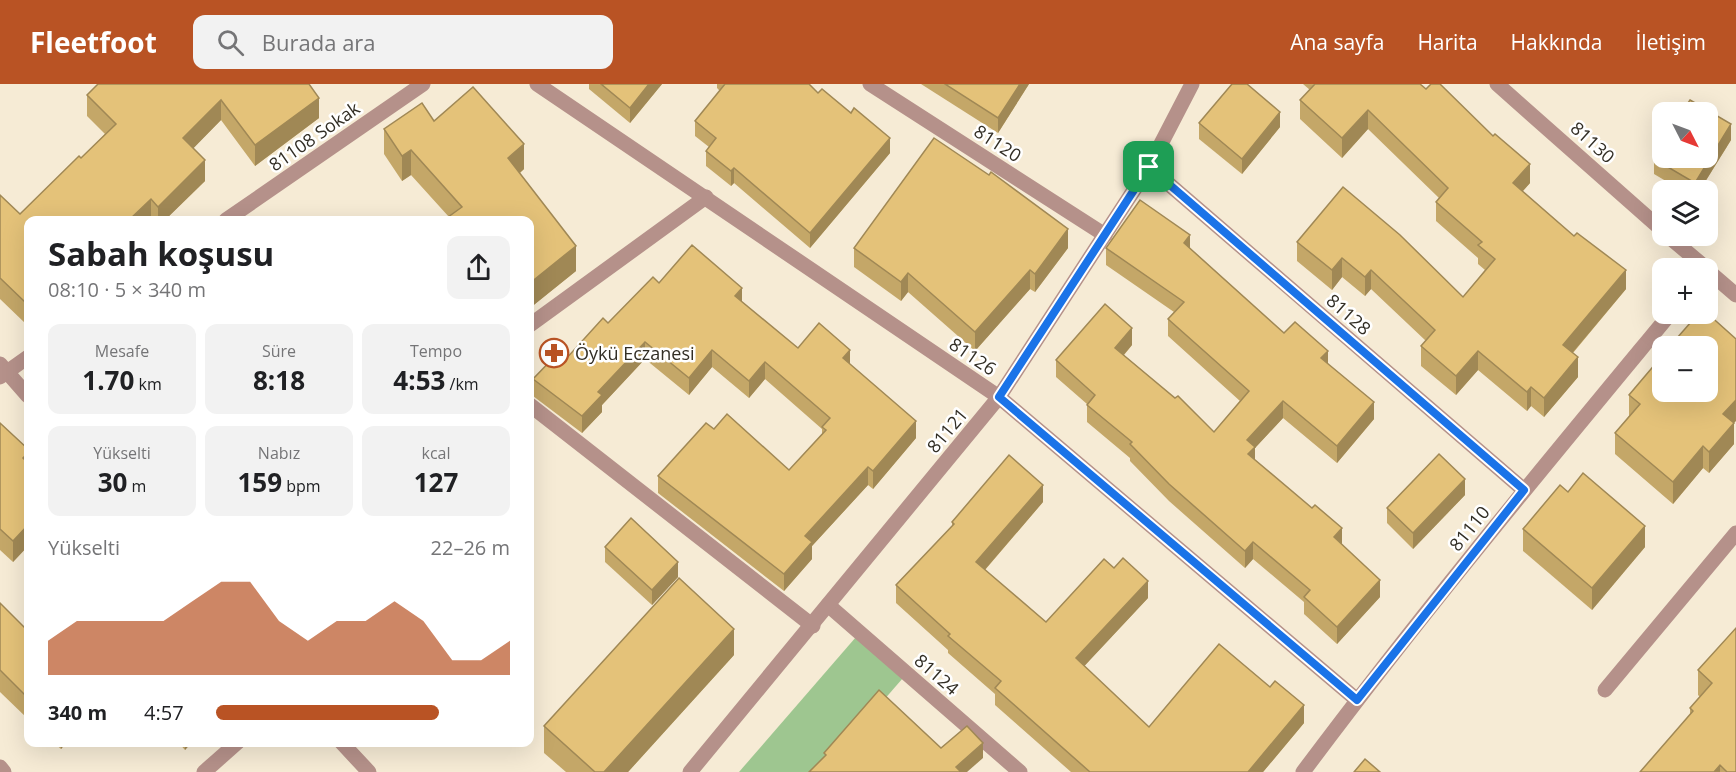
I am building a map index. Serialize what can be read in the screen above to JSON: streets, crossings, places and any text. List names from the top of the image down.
{
  "streets": {
    "street": [
      "81108 Sokak",
      "81130",
      "81120",
      "81128",
      "81126",
      "81121",
      "81110",
      "81124"
    ]
  },
  "crossings": [
    ["81120", "81121"],
    ["81128", "81121"],
    ["81128", "81110"],
    ["81126", "81121"],
    ["81126", "81110"],
    ["81121", "81124"]
  ],
  "places": {
    "pharmacy": ["Öykü Eczanesi"]
  },
  "north": "bottom right",
  "page": {
    "header": "Fleetfoot",
    "search": "Burada ara",
    "nav": [
      "Ana sayfa",
      "Harita",
      "Hakkında",
      "İletişim"
    ],
    "map_buttons": ["+", "−"],
    "heading": ["Sabah koşusu", "08:10 · 5 × 340 m"],
    "stats": [
      ["Mesafe", "1.70 km"],
      ["Süre", "8:18"],
      ["Tempo", "4:53 /km"],
      ["Yükselti", "30 m"],
      ["Nabız", "159 bpm"],
      ["kcal", "127"]
    ],
    "chart": ["Yükselti", "22–26 m"],
    "list": [
      {
        "name": "340 m",
        "note": "4:57"
      }
    ]
  }
}
